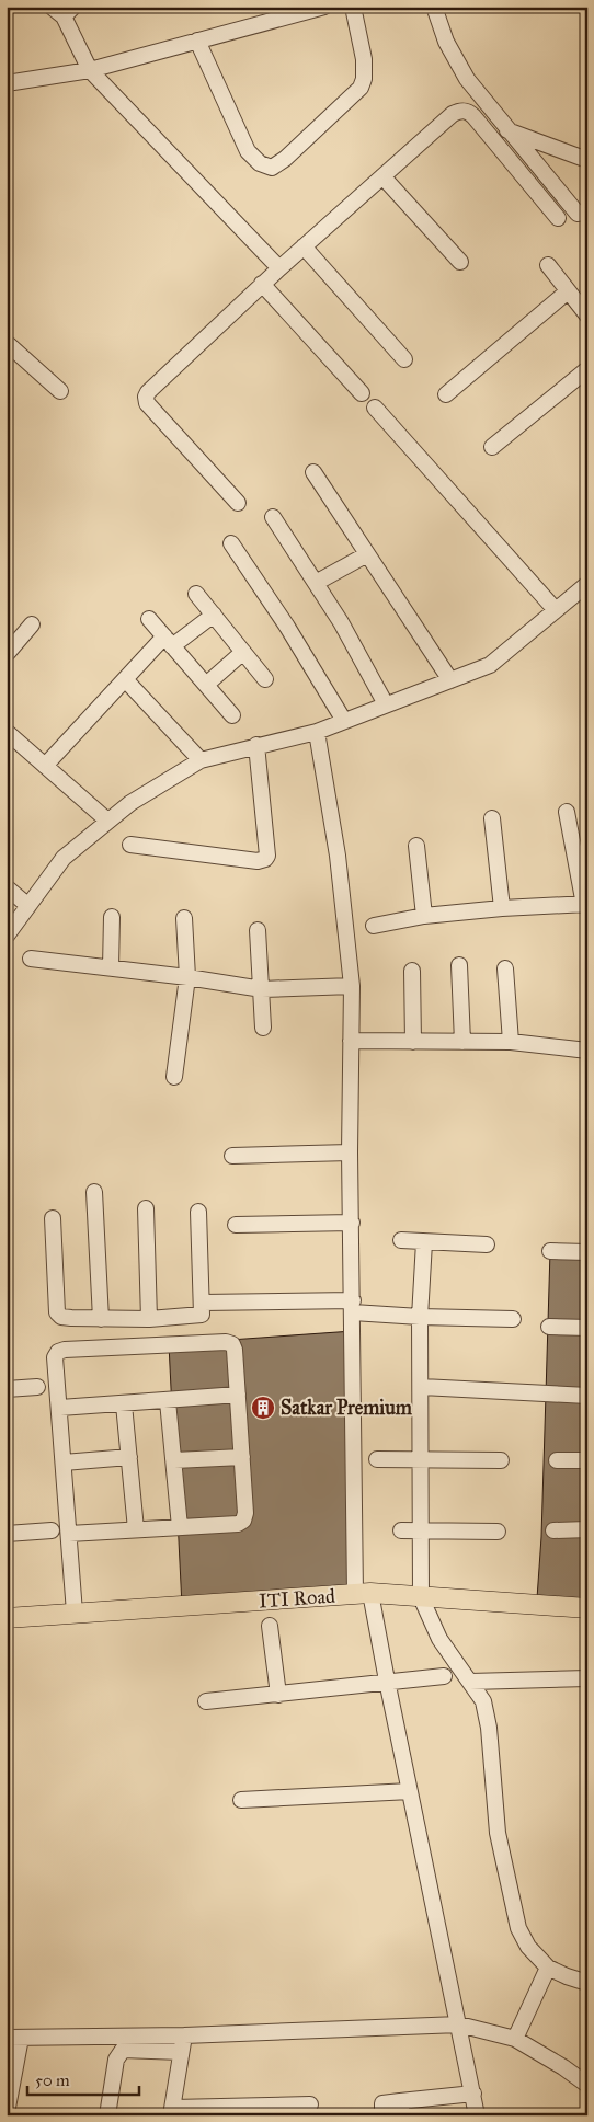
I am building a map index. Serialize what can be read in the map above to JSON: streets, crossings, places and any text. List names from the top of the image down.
{
  "streets": {
    "main road": ["ITI Road"]
  },
  "places": {
    "building": ["Satkar Premium"]
  },
  "scale_bar": "50 m"
}
